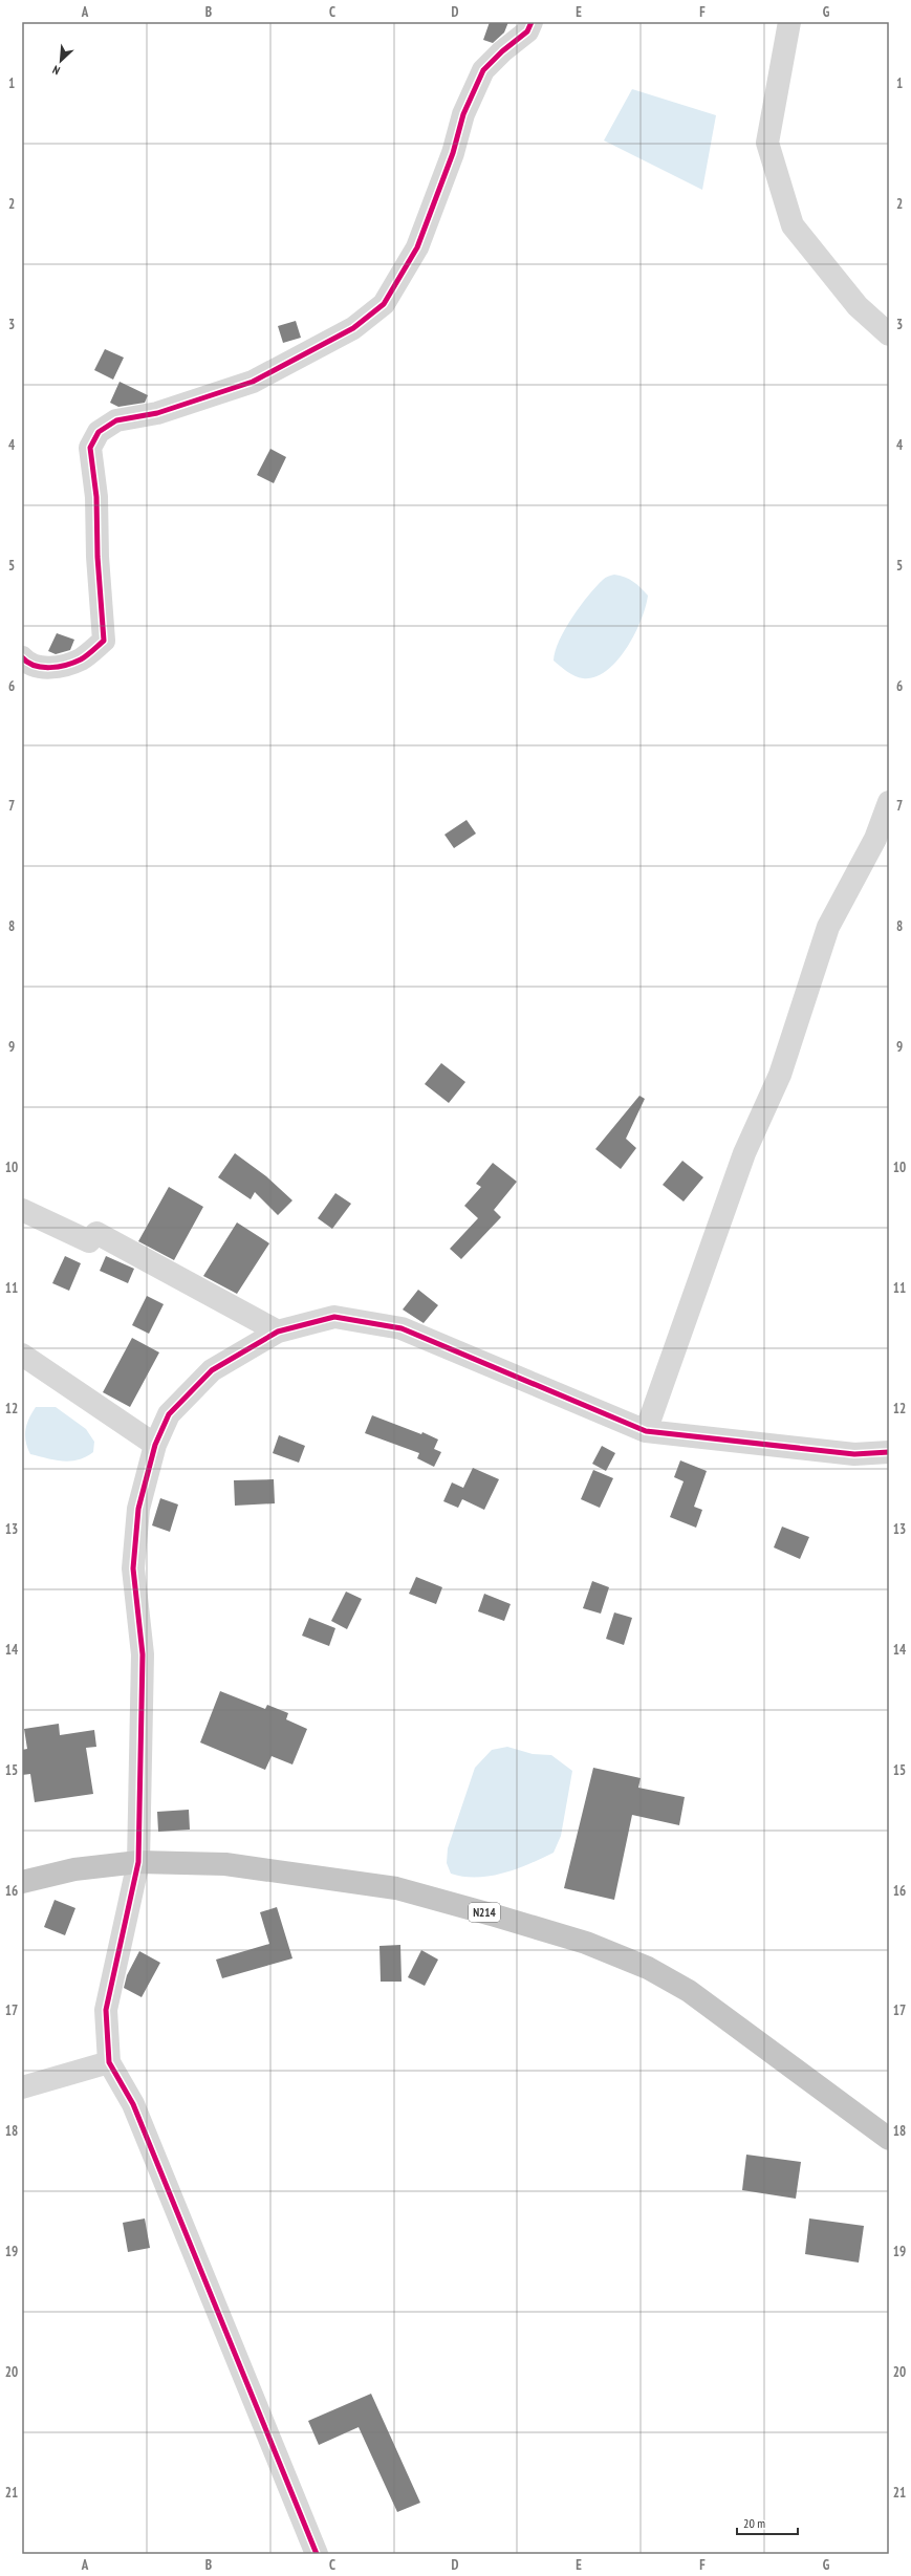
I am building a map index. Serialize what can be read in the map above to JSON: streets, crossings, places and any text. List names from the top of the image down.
{
  "streets": {
    "highway": ["N214"]
  },
  "scale_bar": "20 m",
  "north": "bottom left",
  "grid": {
    "columns": [
      "A",
      "B",
      "C",
      "D",
      "E",
      "F",
      "G"
    ],
    "rows": [
      "1",
      "2",
      "3",
      "4",
      "5",
      "6",
      "7",
      "8",
      "9",
      "10",
      "11",
      "12",
      "13",
      "14",
      "15",
      "16",
      "17",
      "18",
      "19",
      "20",
      "21"
    ]
  }
}
